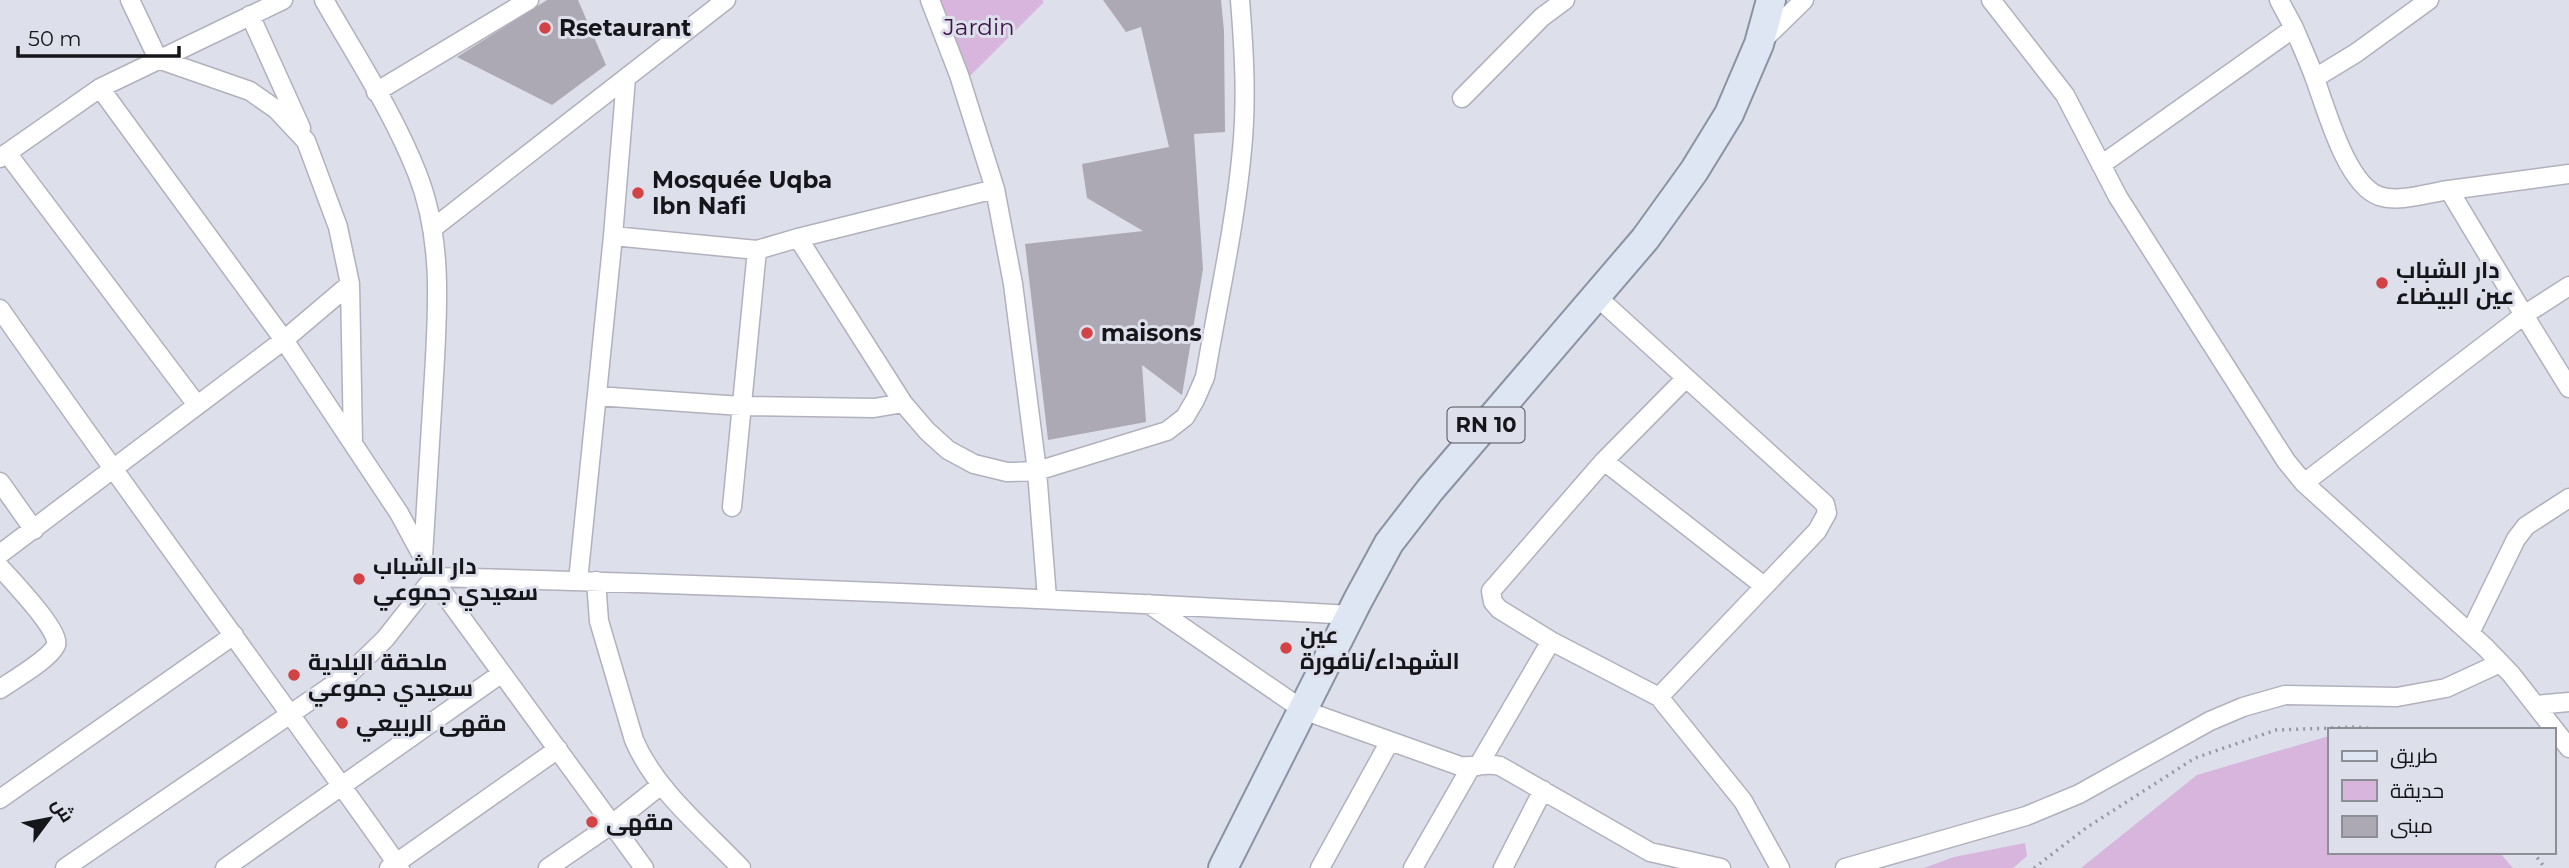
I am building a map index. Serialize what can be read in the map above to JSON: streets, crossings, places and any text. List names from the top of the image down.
{
  "streets": {
    "main road": ["RN 10"]
  },
  "parks": ["Jardin"],
  "places": [
    "Rsetaurant",
    "Mosquée Uqba Ibn Nafi",
    "دار الشباب عين البيضاء",
    "maisons",
    "دار الشباب سعيدي جموعي",
    "عين الشهداء/نافورة",
    "ملحقة البلدية سعيدي جموعي",
    "مقهى الربيعي",
    "مقهى"
  ],
  "legend": ["طريق", "حديقة", "مبنى"],
  "scale_bar": "50 m",
  "north": "top right"
}
